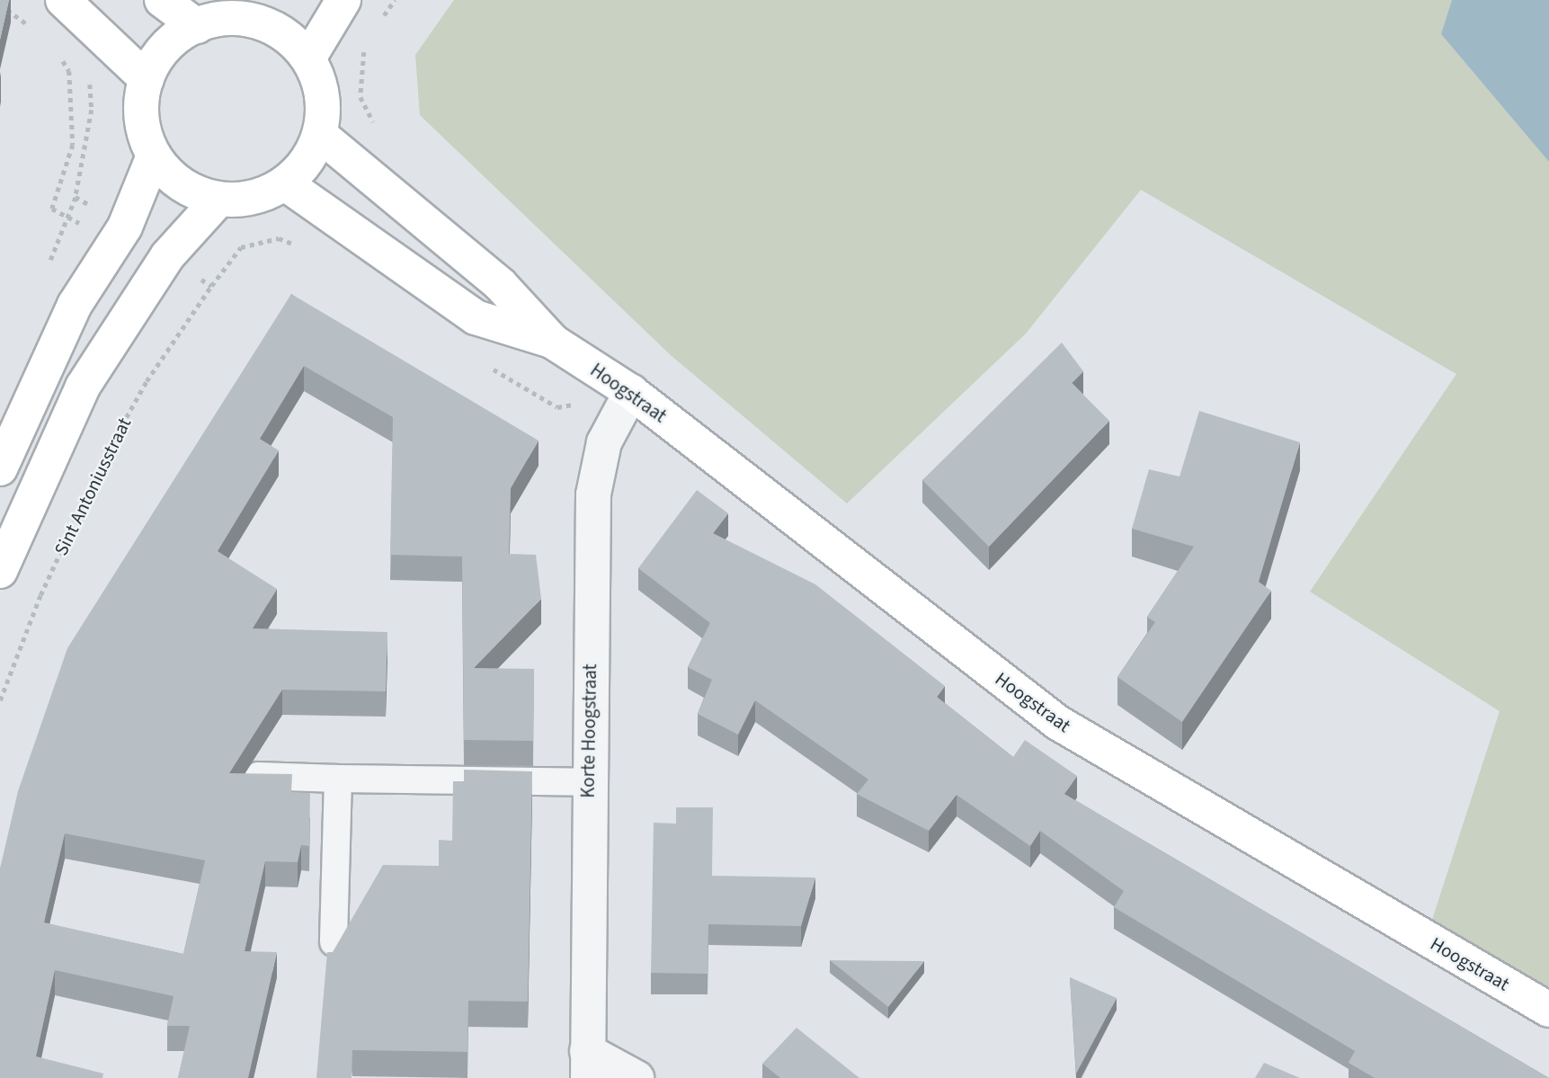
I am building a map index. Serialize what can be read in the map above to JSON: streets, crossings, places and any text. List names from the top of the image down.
{
  "streets": {
    "street": ["Hoogstraat", "Korte Hoogstraat"],
    "path": ["Sint Antoniusstraat"]
  },
  "crossings": [
    ["Hoogstraat", "Korte Hoogstraat"]
  ]
}
